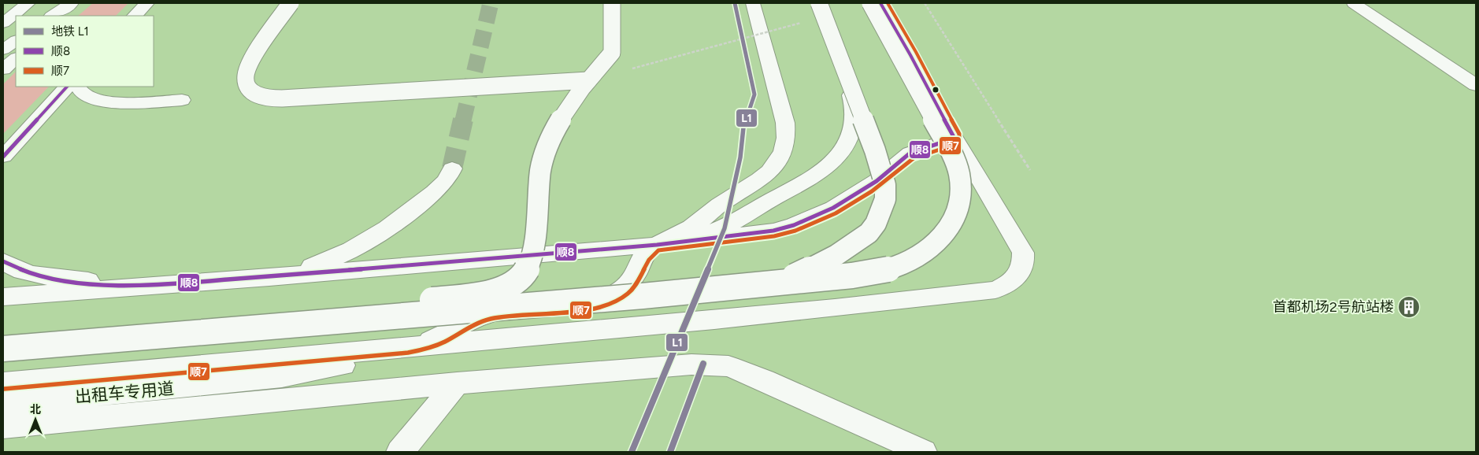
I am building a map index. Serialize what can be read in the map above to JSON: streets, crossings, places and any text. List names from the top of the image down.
{
  "streets": {
    "street": ["出租车专用道"]
  },
  "places": {
    "building": ["首都机场2号航站楼"]
  },
  "lines": ["metro line L1", "transit line 顺8", "transit line 顺7"],
  "legend": ["地铁 L1", "顺8", "顺7"],
  "north": "top"
}
